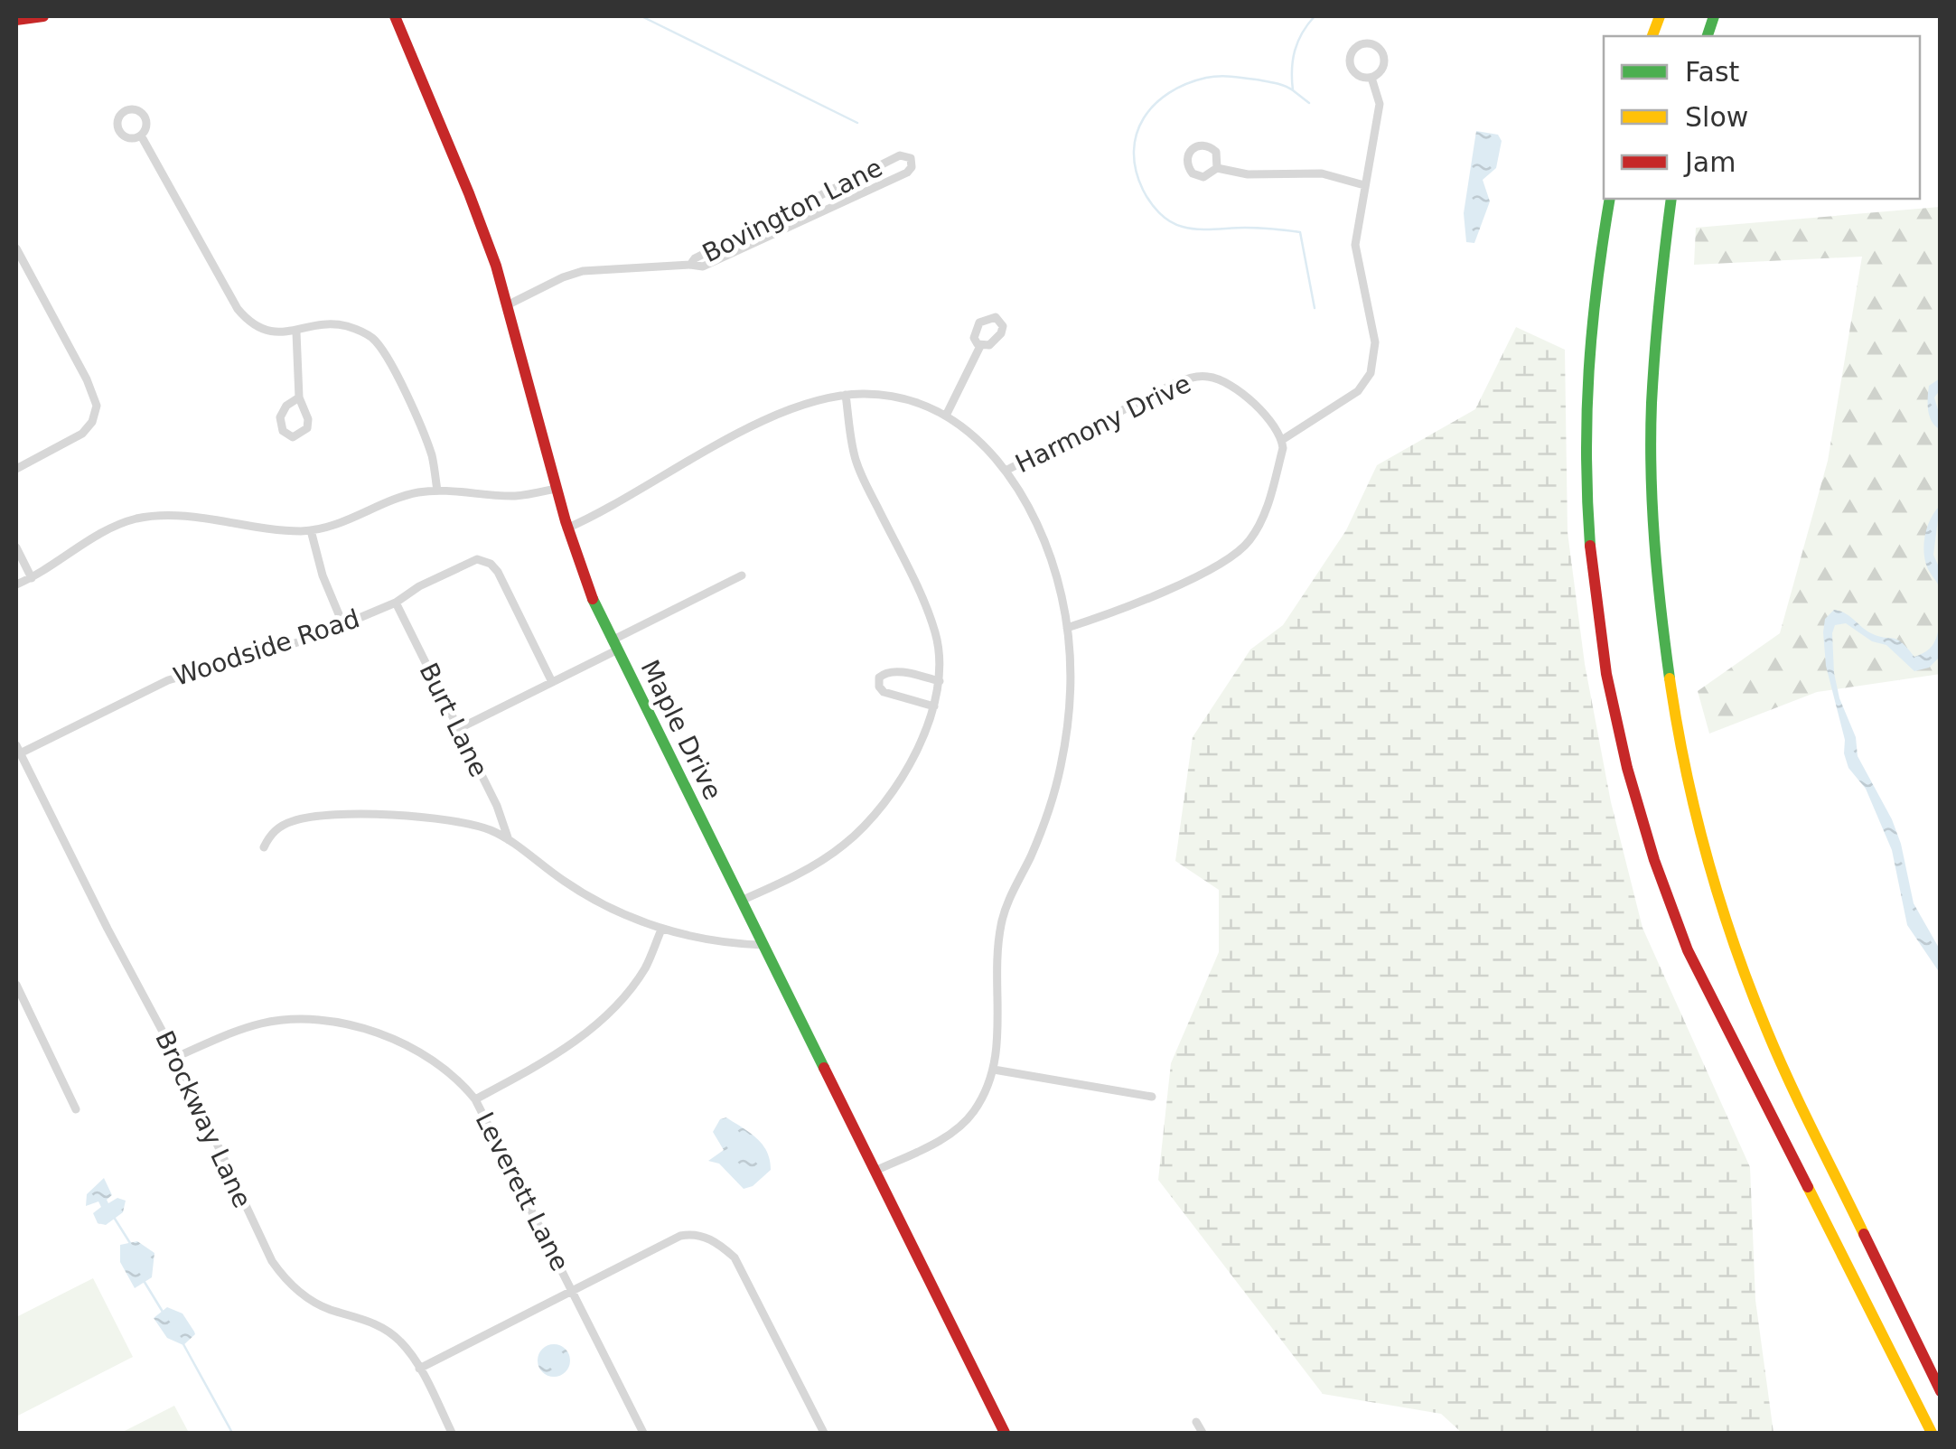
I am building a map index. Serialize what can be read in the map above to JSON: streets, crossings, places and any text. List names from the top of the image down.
{
  "streets": {
    "main road": ["Maple Drive"],
    "street": [
      "Bovington Lane",
      "Harmony Drive",
      "Woodside Road",
      "Burt Lane",
      "Brockway Lane",
      "Leverett Lane"
    ]
  },
  "crossings": [
    ["Bovington Lane", "Maple Drive"],
    ["Woodside Road", "Burt Lane"],
    ["Woodside Road", "Brockway Lane"],
    ["Brockway Lane", "Leverett Lane"]
  ],
  "legend": ["Fast", "Slow", "Jam"]
}
